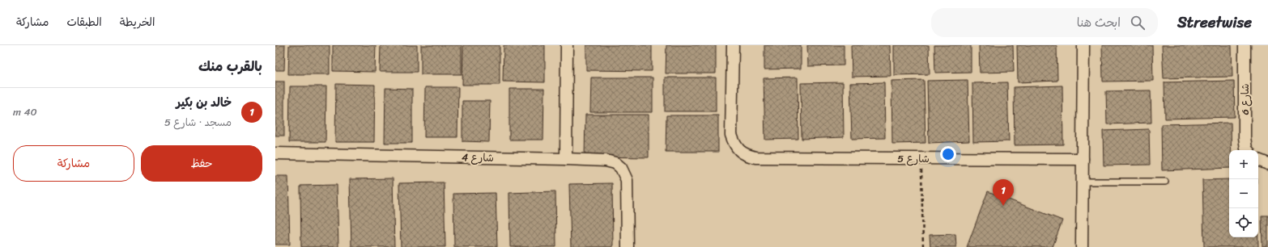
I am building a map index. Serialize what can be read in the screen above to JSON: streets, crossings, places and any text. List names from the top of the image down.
{
  "streets": {
    "street": ["شارع 6", "شارع 4", "شارع 5"]
  },
  "page": {
    "header": "Streetwise",
    "search": "ابحث هنا",
    "nav": ["الخريطة", "الطبقات", "مشاركة"],
    "heading": "بالقرب منك",
    "list": [
      {
        "mark": "1",
        "name": "خالد بن بكير",
        "note": "مسجد · شارع 5",
        "value": "40 m"
      }
    ],
    "buttons": ["حفظ", "مشاركة"],
    "map_buttons": ["+", "−"],
    "pins": "1"
  }
}
